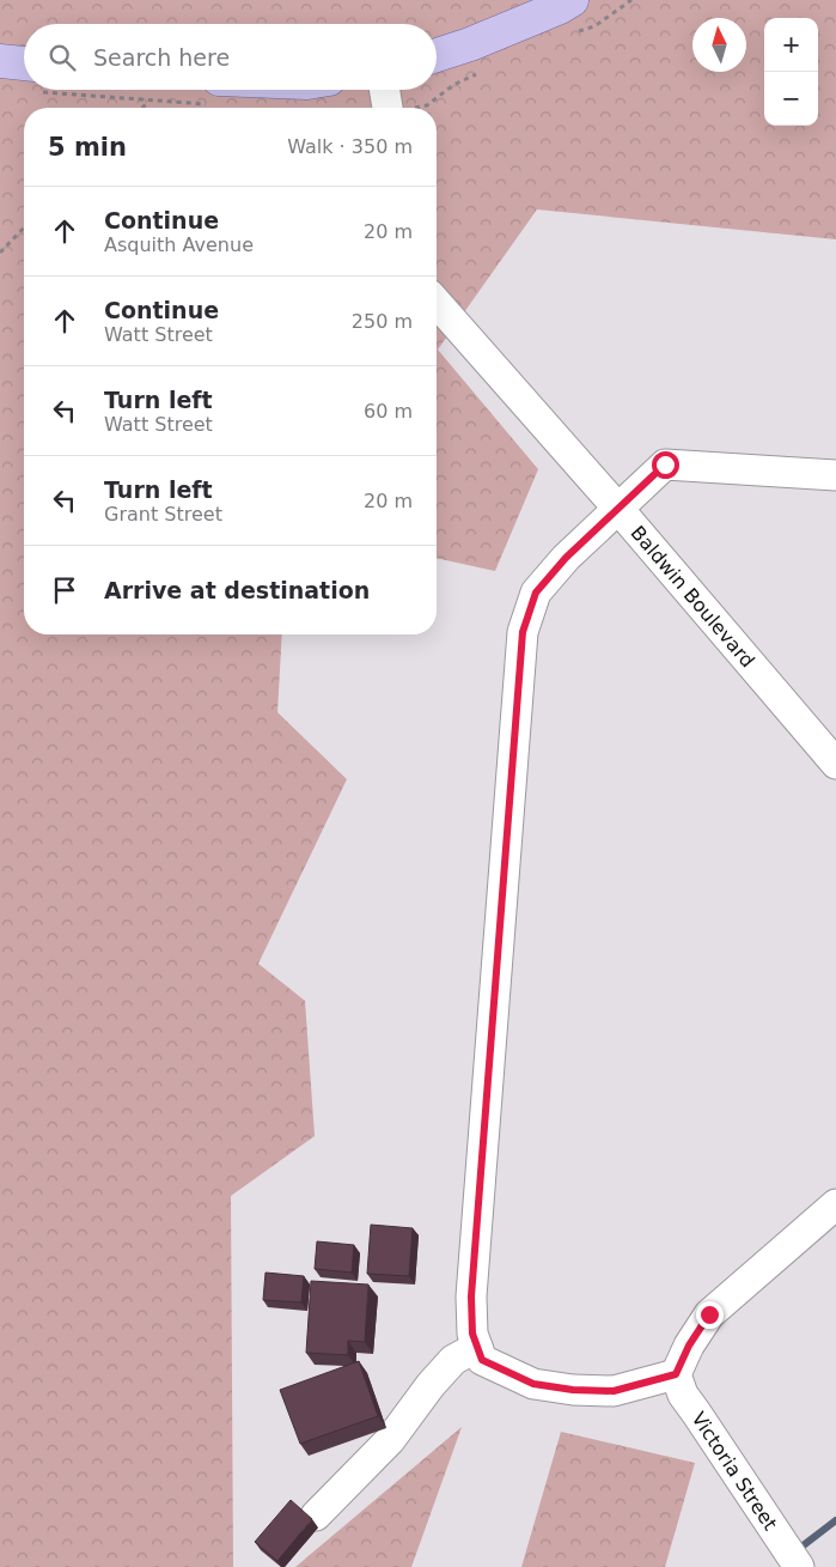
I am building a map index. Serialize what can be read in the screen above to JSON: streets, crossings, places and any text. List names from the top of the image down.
{
  "streets": {
    "street": ["Baldwin Boulevard", "Victoria Street"]
  },
  "north": "top",
  "page": {
    "map_buttons": ["+", "−"],
    "search": "Search here",
    "heading": ["5 min", "Walk · 350 m"],
    "list": [
      ["Continue", "Asquith Avenue", "20 m"],
      ["Continue", "Watt Street", "250 m"],
      ["Turn left", "Watt Street", "60 m"],
      ["Turn left", "Grant Street", "20 m"],
      "Arrive at destination"
    ]
  }
}
